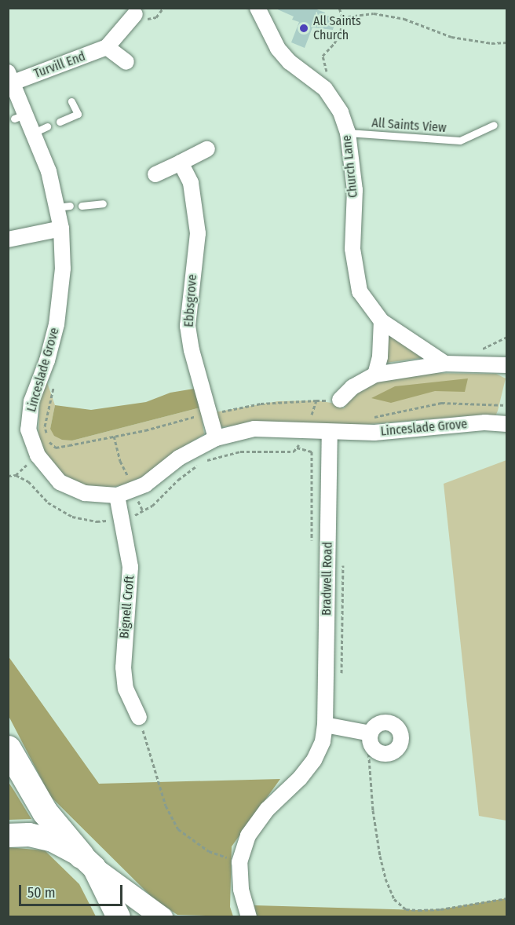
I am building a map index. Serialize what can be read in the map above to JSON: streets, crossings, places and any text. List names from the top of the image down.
{
  "streets": {
    "street": [
      "Turvill End",
      "Church Lane",
      "Ebbsgrove",
      "Linceslade Grove",
      "Bradwell Road",
      "Bignell Croft"
    ],
    "lane": ["All Saints View"]
  },
  "crossings": [
    ["Turvill End", "Linceslade Grove"],
    ["All Saints View", "Church Lane"],
    ["Ebbsgrove", "Linceslade Grove"],
    ["Linceslade Grove", "Bradwell Road"],
    ["Linceslade Grove", "Bignell Croft"]
  ],
  "places": ["All Saints Church"],
  "scale_bar": "50 m"
}
